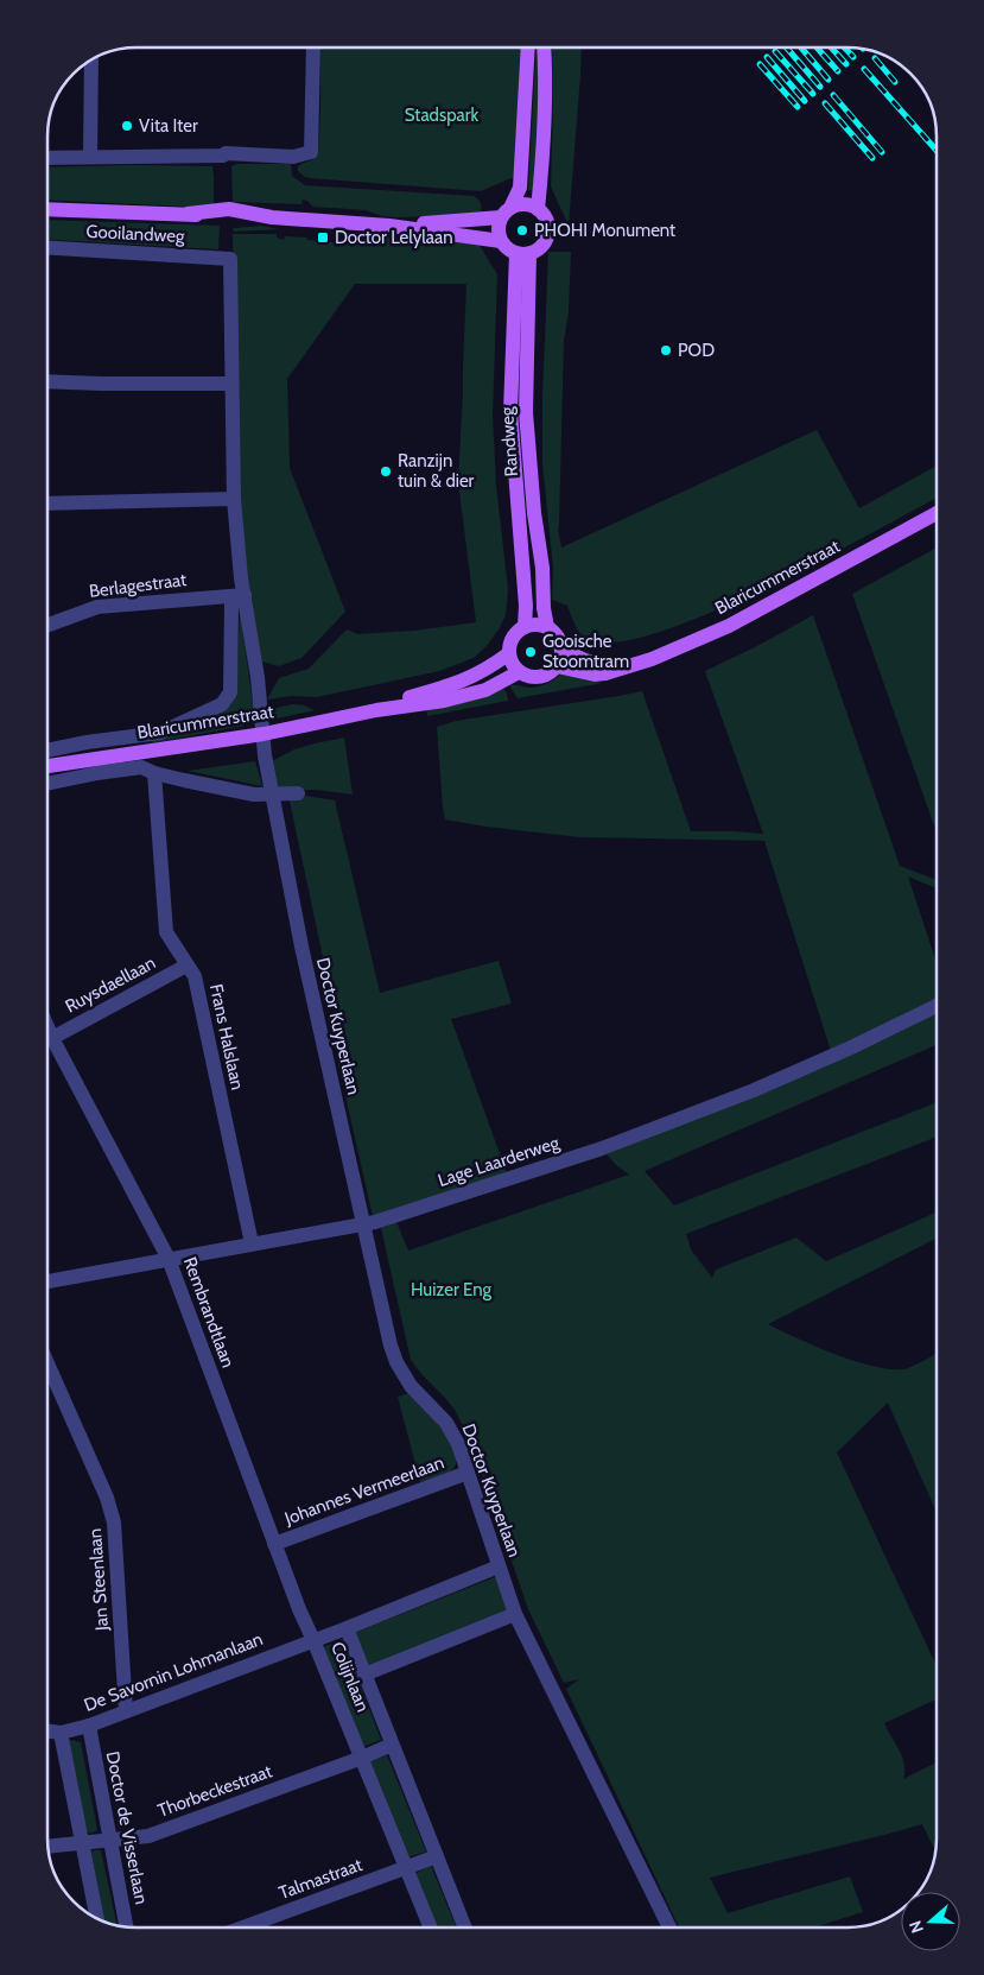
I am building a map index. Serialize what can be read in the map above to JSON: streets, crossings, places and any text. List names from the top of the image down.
{
  "streets": {
    "main road": ["Gooilandweg", "Randweg", "Blaricummerstraat"],
    "street": [
      "Berlagestraat",
      "Ruysdaellaan",
      "Doctor Kuyperlaan",
      "Frans Halslaan",
      "Lage Laarderweg",
      "Rembrandtlaan",
      "Johannes Vermeerlaan",
      "Jan Steenlaan",
      "De Savornin Lohmanlaan",
      "Colijnlaan",
      "Thorbeckestraat",
      "Doctor de Visserlaan",
      "Talmastraat"
    ]
  },
  "crossings": [
    ["Gooilandweg", "Randweg"],
    ["Randweg", "Blaricummerstraat"],
    ["Blaricummerstraat", "Berlagestraat"],
    ["Blaricummerstraat", "Doctor Kuyperlaan"],
    ["Blaricummerstraat", "Frans Halslaan"],
    ["Ruysdaellaan", "Frans Halslaan"],
    ["Ruysdaellaan", "Rembrandtlaan"],
    ["Doctor Kuyperlaan", "Lage Laarderweg"],
    ["Doctor Kuyperlaan", "Johannes Vermeerlaan"],
    ["Frans Halslaan", "Lage Laarderweg"],
    ["Lage Laarderweg", "Rembrandtlaan"],
    ["Rembrandtlaan", "Johannes Vermeerlaan"],
    ["Rembrandtlaan", "De Savornin Lohmanlaan"],
    ["Rembrandtlaan", "Colijnlaan"],
    ["Jan Steenlaan", "De Savornin Lohmanlaan"],
    ["De Savornin Lohmanlaan", "Colijnlaan"],
    ["De Savornin Lohmanlaan", "Doctor de Visserlaan"],
    ["Colijnlaan", "Thorbeckestraat"],
    ["Colijnlaan", "Talmastraat"],
    ["Thorbeckestraat", "Doctor de Visserlaan"]
  ],
  "parks": ["Stadspark", "Huizer Eng"],
  "places": {
    "other": [
      "Vita Iter",
      "PHOHI Monument",
      "POD",
      "Ranzijn tuin & dier",
      "Gooische Stoomtram"
    ],
    "transit": ["Doctor Lelylaan"]
  },
  "north": "left"
}
